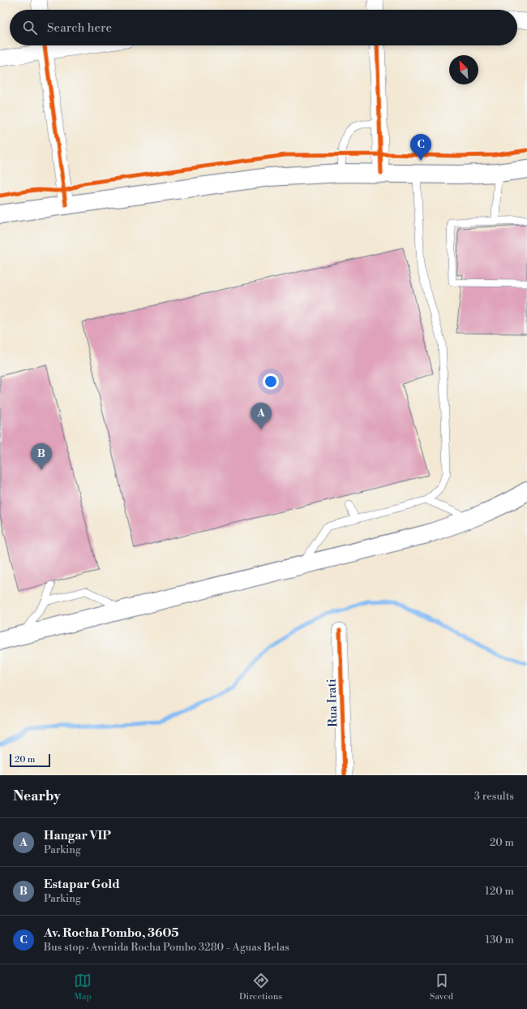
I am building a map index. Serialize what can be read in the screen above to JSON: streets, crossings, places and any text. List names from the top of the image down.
{
  "streets": {
    "street": ["Rua Irati"]
  },
  "scale_bar": "20 m",
  "north": "top left",
  "page": {
    "search": "Search here",
    "pins": ["C", "A", "B"],
    "scale": "20 m",
    "heading": ["Nearby", "3 results"],
    "list": [
      {
        "mark": "A",
        "name": "Hangar VIP",
        "note": "Parking",
        "value": "20 m"
      },
      {
        "mark": "B",
        "name": "Estapar Gold",
        "note": "Parking",
        "value": "120 m"
      },
      {
        "mark": "C",
        "name": "Av. Rocha Pombo, 3605",
        "note": "Bus stop · Avenida Rocha Pombo 3280 - Aguas Belas",
        "value": "130 m"
      }
    ],
    "nav": ["Map", "Directions", "Saved"]
  }
}
